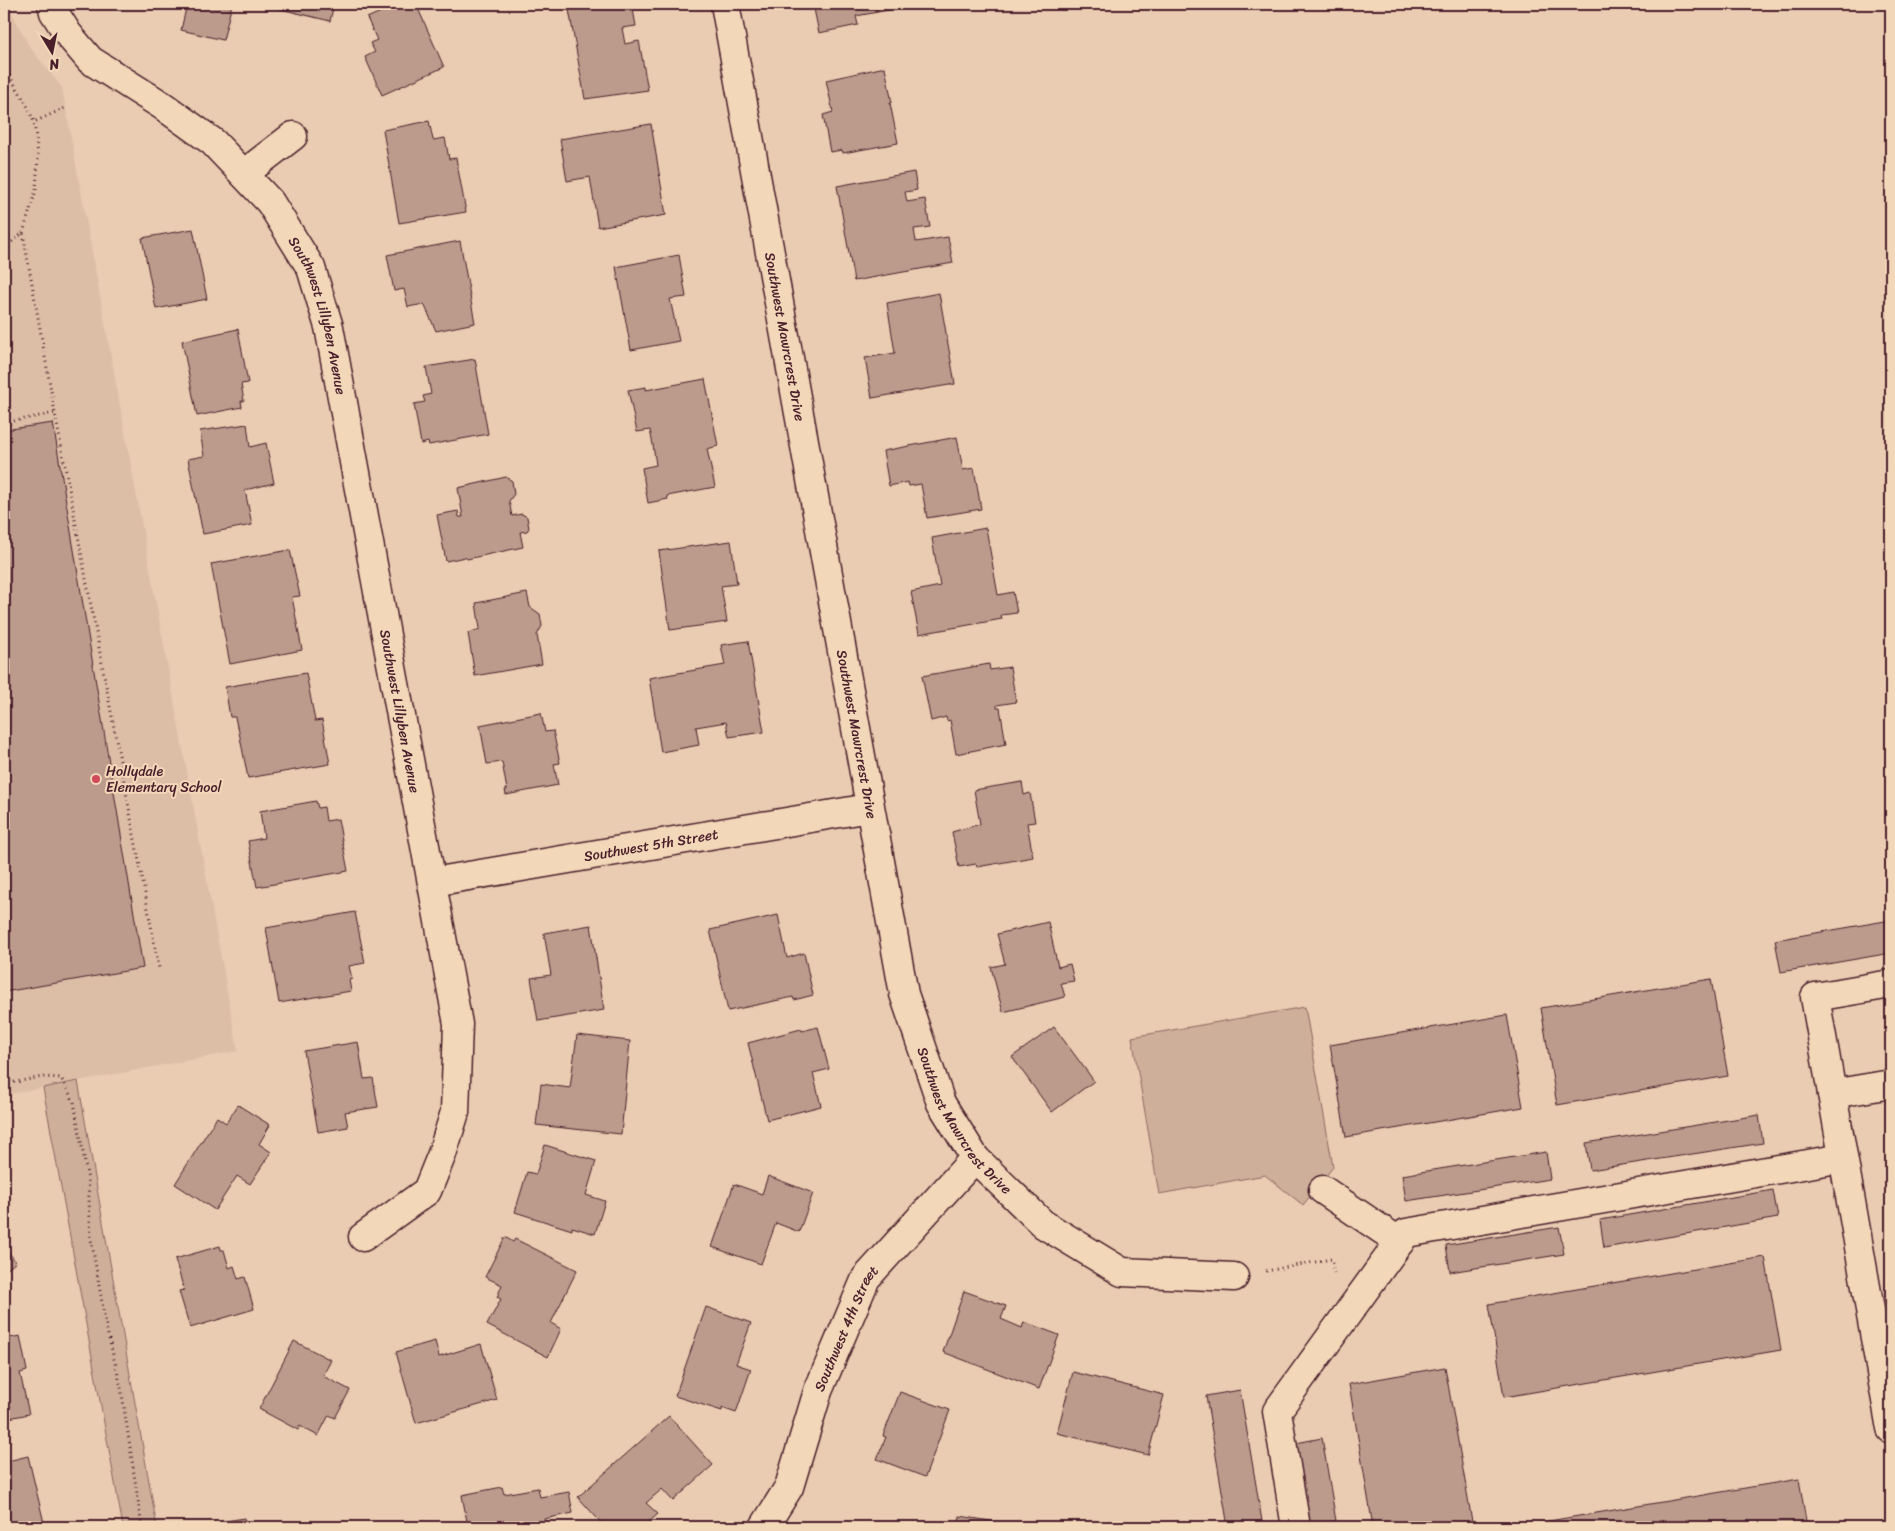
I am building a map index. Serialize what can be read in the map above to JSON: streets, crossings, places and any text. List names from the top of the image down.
{
  "streets": {
    "street": [
      "Southwest Lillyben Avenue",
      "Southwest Mawrcrest Drive",
      "Southwest 5th Street",
      "Southwest 4th Street"
    ]
  },
  "crossings": [
    ["Southwest Lillyben Avenue", "Southwest 5th Street"],
    ["Southwest Mawrcrest Drive", "Southwest 5th Street"],
    ["Southwest Mawrcrest Drive", "Southwest 4th Street"]
  ],
  "places": ["Hollydale Elementary School"],
  "north": "bottom"
}
